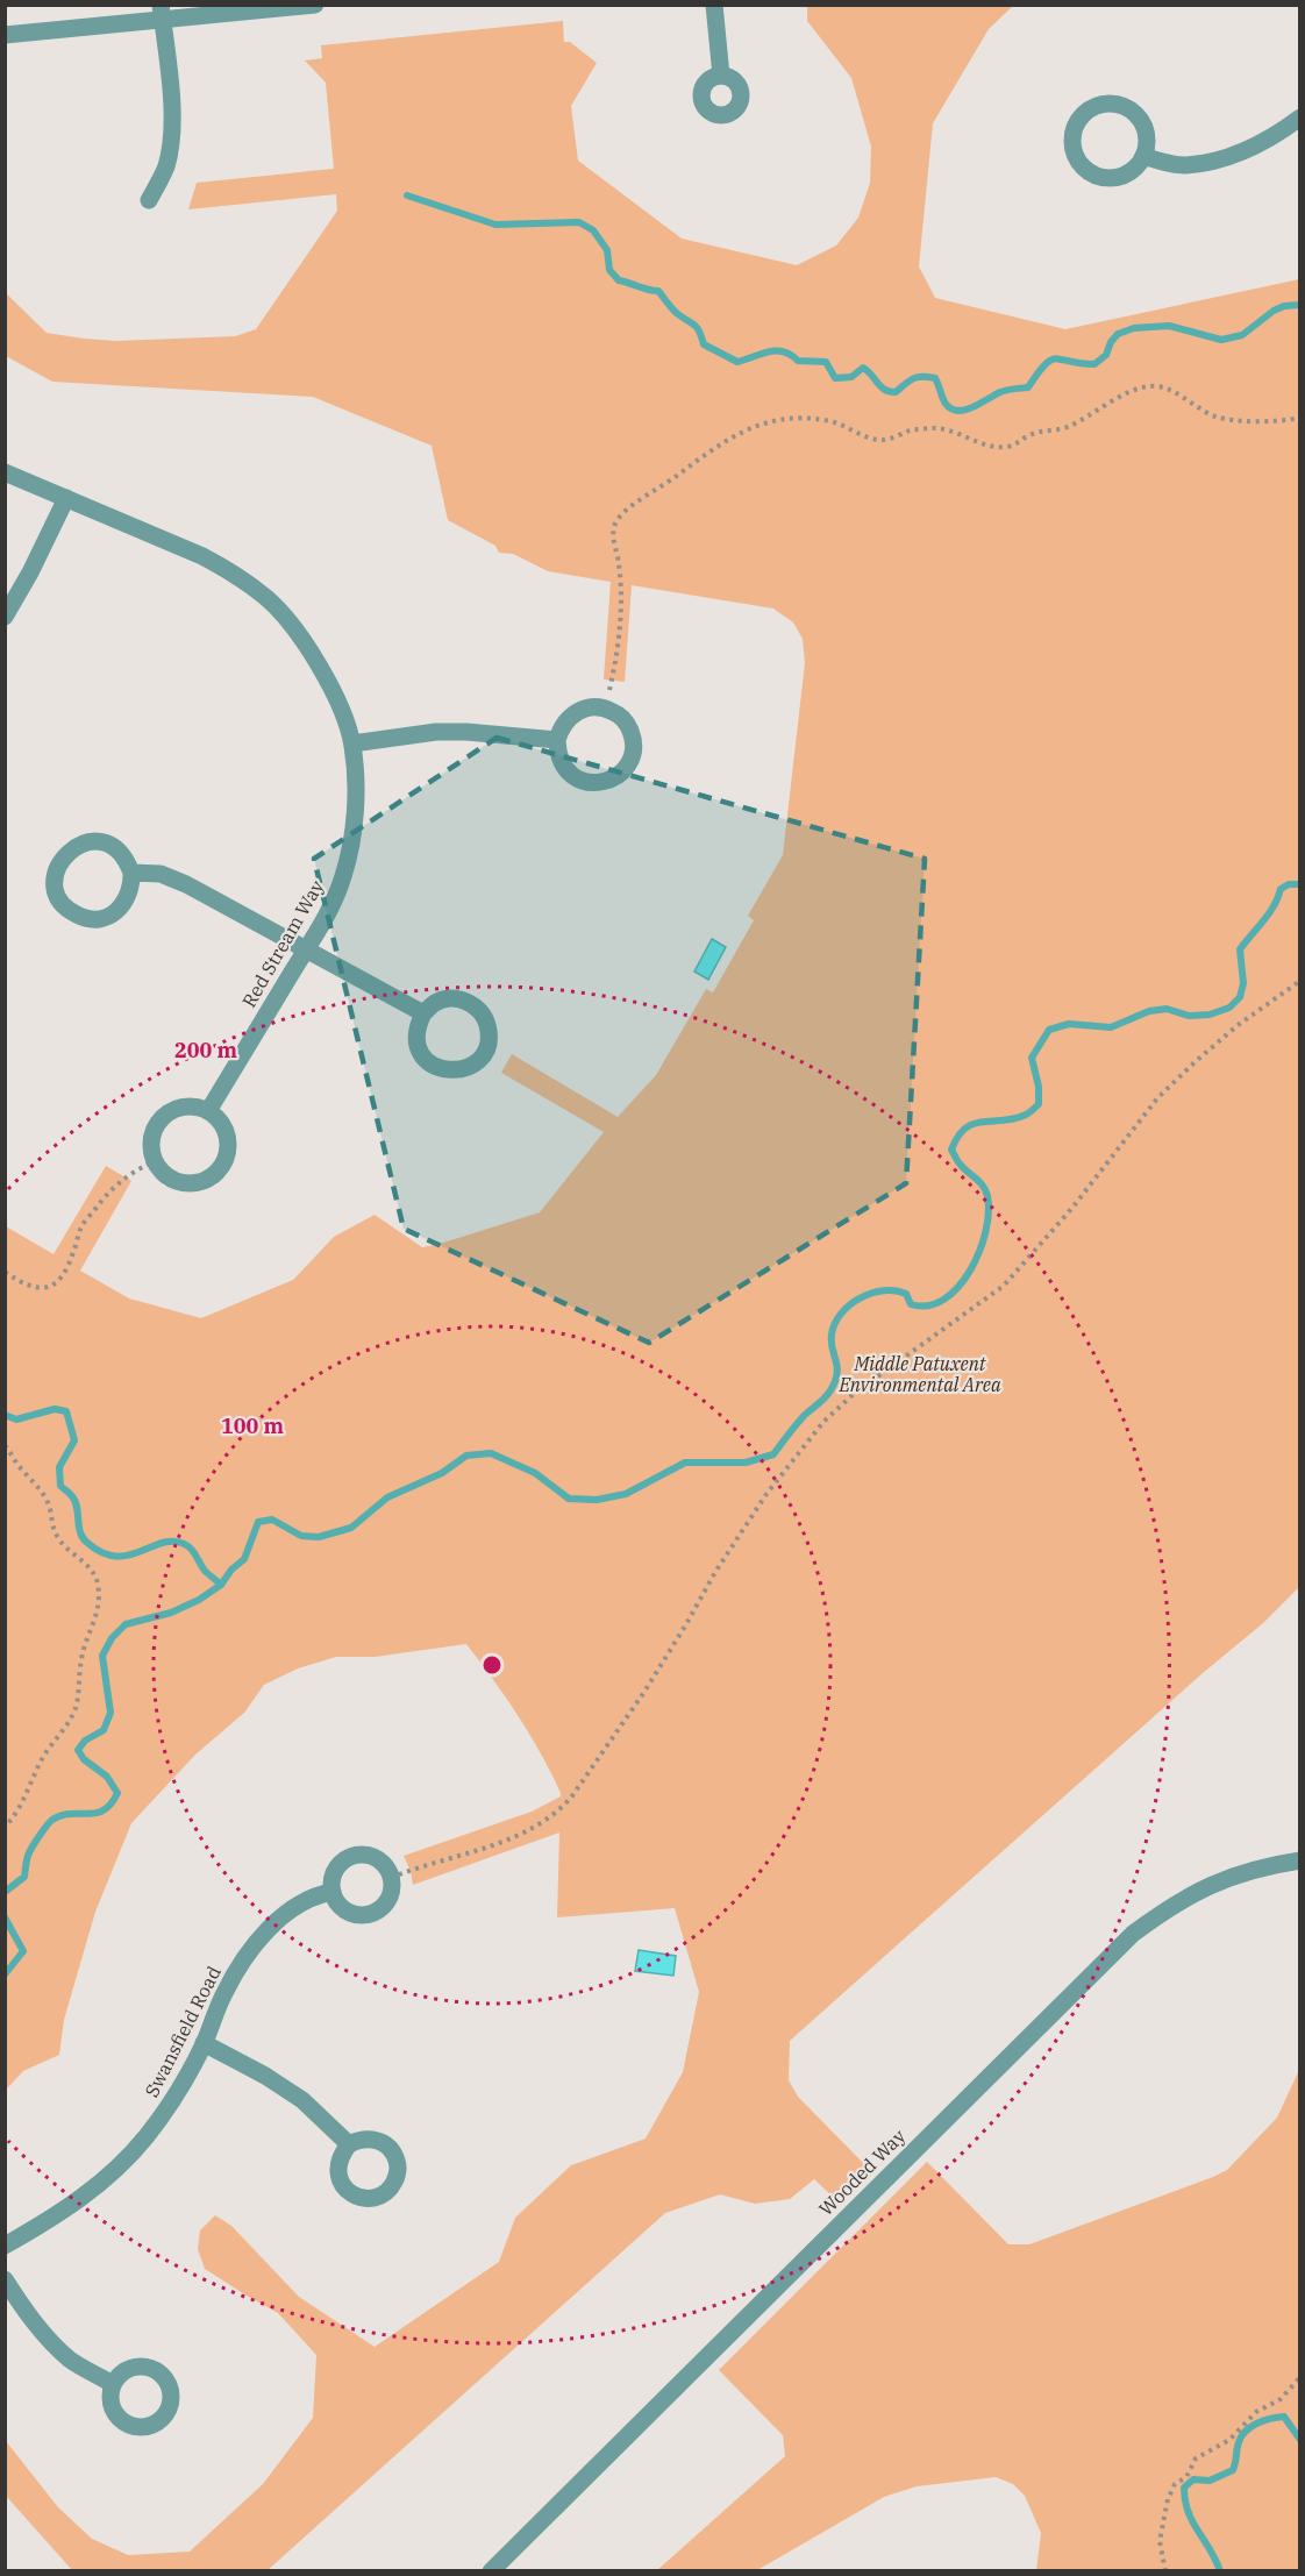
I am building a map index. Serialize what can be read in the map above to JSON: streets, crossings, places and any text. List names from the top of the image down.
{
  "streets": {
    "street": ["Red Stream Way", "Swansfield Road", "Wooded Way"]
  },
  "parks": ["Middle Patuxent Environmental Area"],
  "rings": ["200 m", "100 m"]
}
